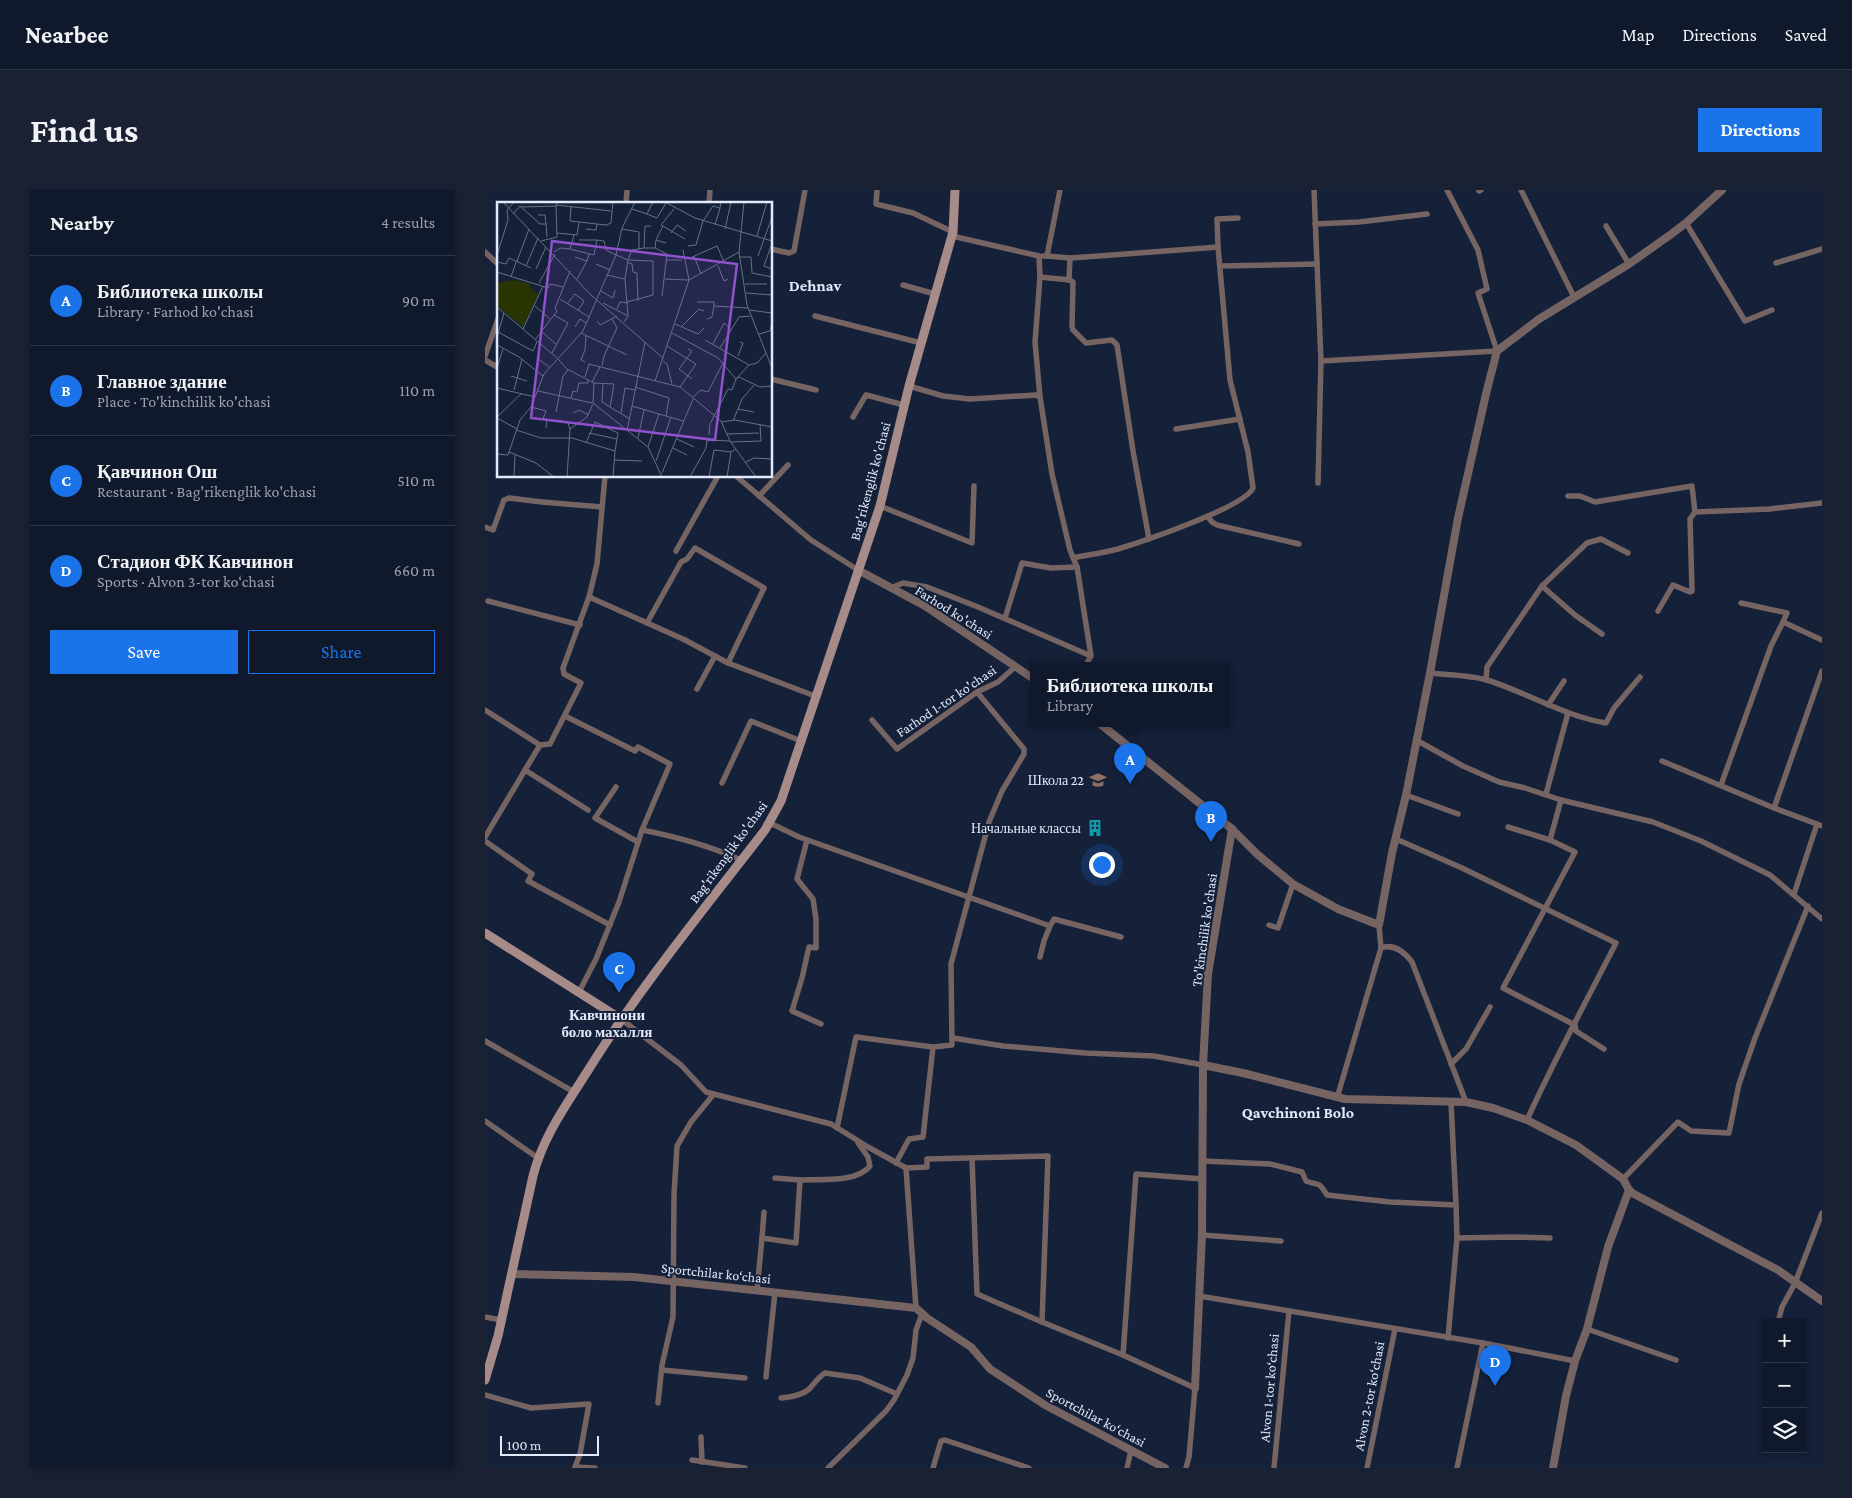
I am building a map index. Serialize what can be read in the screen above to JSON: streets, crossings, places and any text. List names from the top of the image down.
{
  "streets": {
    "main road": ["Bag'rikenglik ko'chasi"],
    "street": [
      "Farhod ko'chasi",
      "Farhod 1-tor ko'chasi",
      "To'kinchilik ko'chasi",
      "Sportchilar ko‘chasi",
      "Alvon 1-tor ko‘chasi",
      "Alvon 2-tor ko‘chasi"
    ]
  },
  "crossings": [
    ["Bag'rikenglik ko'chasi", "Farhod ko'chasi"],
    ["Bag'rikenglik ko'chasi", "Sportchilar ko‘chasi"],
    ["Farhod ko'chasi", "Farhod 1-tor ko'chasi"]
  ],
  "districts": ["Dehnav", "Кавчинони боло махалля", "Qavchinoni Bolo"],
  "places": {
    "school or university": ["Школа 22"],
    "building": ["Начальные классы"]
  },
  "scale_bar": "100 m",
  "page": {
    "header": "Nearbee",
    "nav": ["Map", "Directions", "Saved"],
    "buttons": [
      "Directions",
      ["Save", "Share"]
    ],
    "title": "Find us",
    "heading": ["Nearby", "4 results"],
    "list": [
      {
        "mark": "A",
        "name": "Библиотека школы",
        "note": "Library · Farhod ko'chasi",
        "value": "90 m"
      },
      {
        "mark": "B",
        "name": "Главное здание",
        "note": "Place · To'kinchilik ko'chasi",
        "value": "110 m"
      },
      {
        "mark": "C",
        "name": "Қавчинон Ош",
        "note": "Restaurant · Bag'rikenglik ko'chasi",
        "value": "510 m"
      },
      {
        "mark": "D",
        "name": "Стадион ФК Кавчинон",
        "note": "Sports · Alvon 3-tor ko‘chasi",
        "value": "660 m"
      }
    ],
    "popup": ["Библиотека школы", "Library"],
    "pins": [
      "A",
      "B",
      "C",
      "D"
    ],
    "map_buttons": ["+", "−"],
    "scale": "100 m"
  }
}
